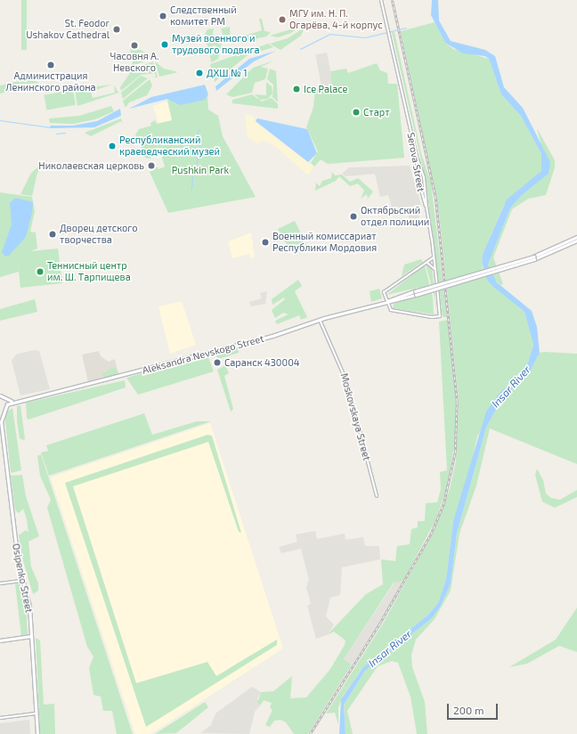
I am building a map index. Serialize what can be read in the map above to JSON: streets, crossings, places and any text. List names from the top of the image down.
{
  "streets": {
    "main road": ["Aleksandra Nevskogo Street", "Osipenko Street"],
    "street": ["Serova Street", "Moskovskaya Street"]
  },
  "crossings": [
    ["Serova Street", "Aleksandra Nevskogo Street"],
    ["Aleksandra Nevskogo Street", "Moskovskaya Street"]
  ],
  "water": ["Insar River"],
  "parks": ["Pushkin Park"],
  "places": [
    "Следственный комитет РМ",
    "МГУ им. Н. П. Огарёва, 4-й корпус",
    "St. Feodor Ushakov Cathedral",
    "Музей военного и трудового подвига",
    "Часовня А. Невского",
    "Администрация Ленинского района",
    "ДХШ № 1",
    "Ice Palace",
    "Старт",
    "Республиканский краеведческий музей",
    "Николаевская церковь",
    "Октябрьский отдел полиции",
    "Дворец детского творчества",
    "Военный комиссариат Республики Мордовия",
    "Теннисный центр им. Ш. Тарпищева",
    "Саранск 430004"
  ],
  "scale_bar": "200 m"
}
